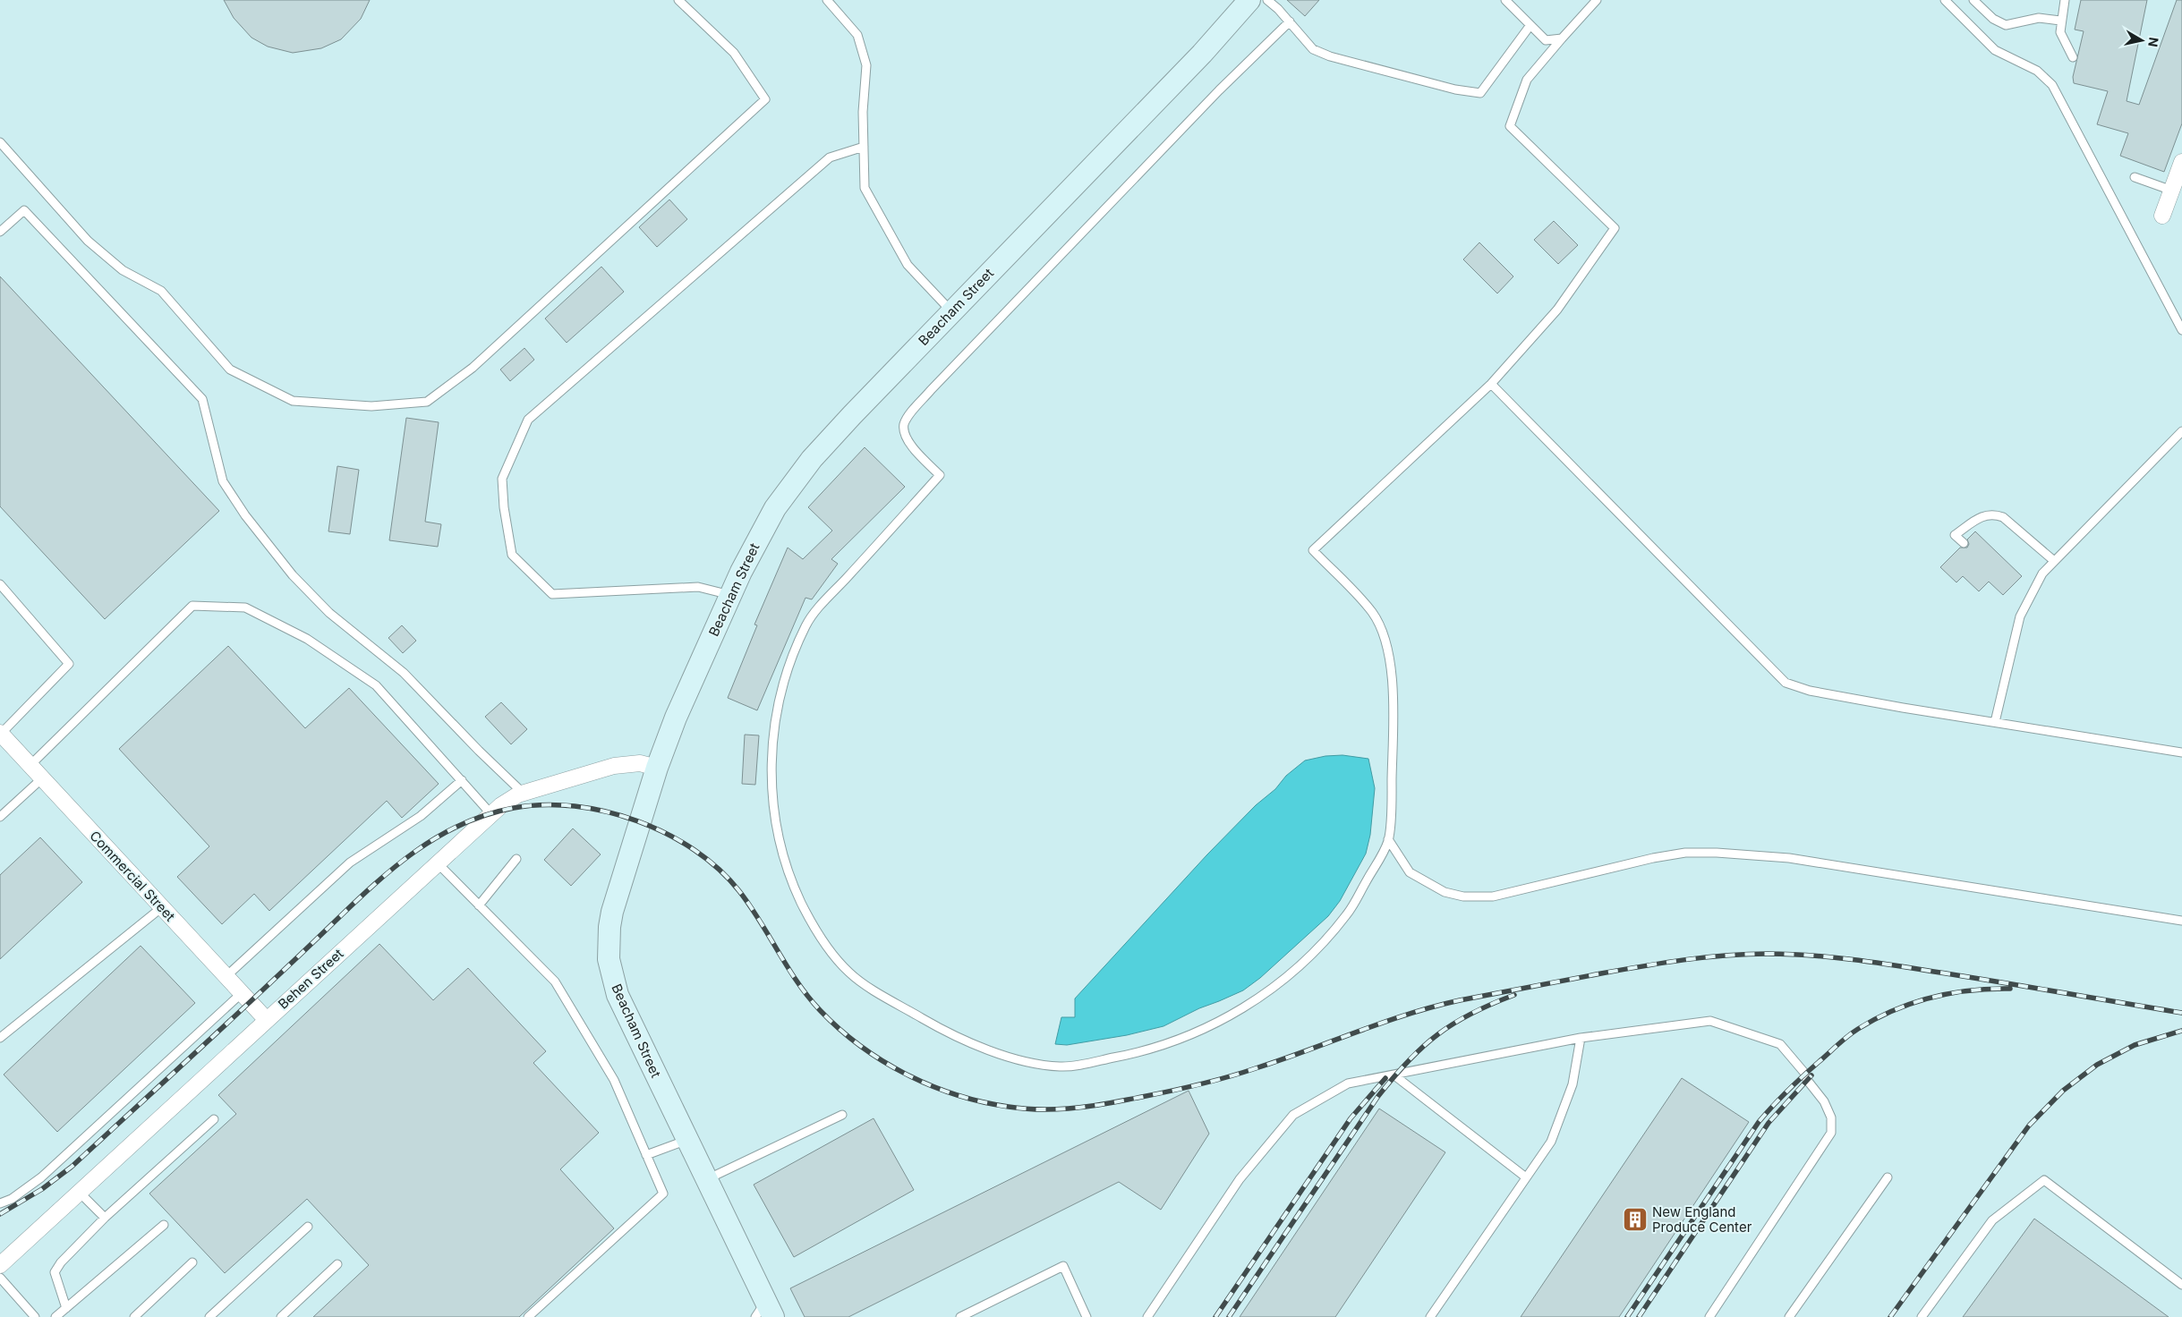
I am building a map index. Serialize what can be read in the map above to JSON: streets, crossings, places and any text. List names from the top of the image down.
{
  "streets": {
    "main road": ["Beacham Street"],
    "street": ["Commercial Street", "Behen Street"]
  },
  "crossings": [
    ["Beacham Street", "Behen Street"],
    ["Commercial Street", "Behen Street"]
  ],
  "places": {
    "building": ["New England Produce Center"]
  },
  "north": "right"
}
